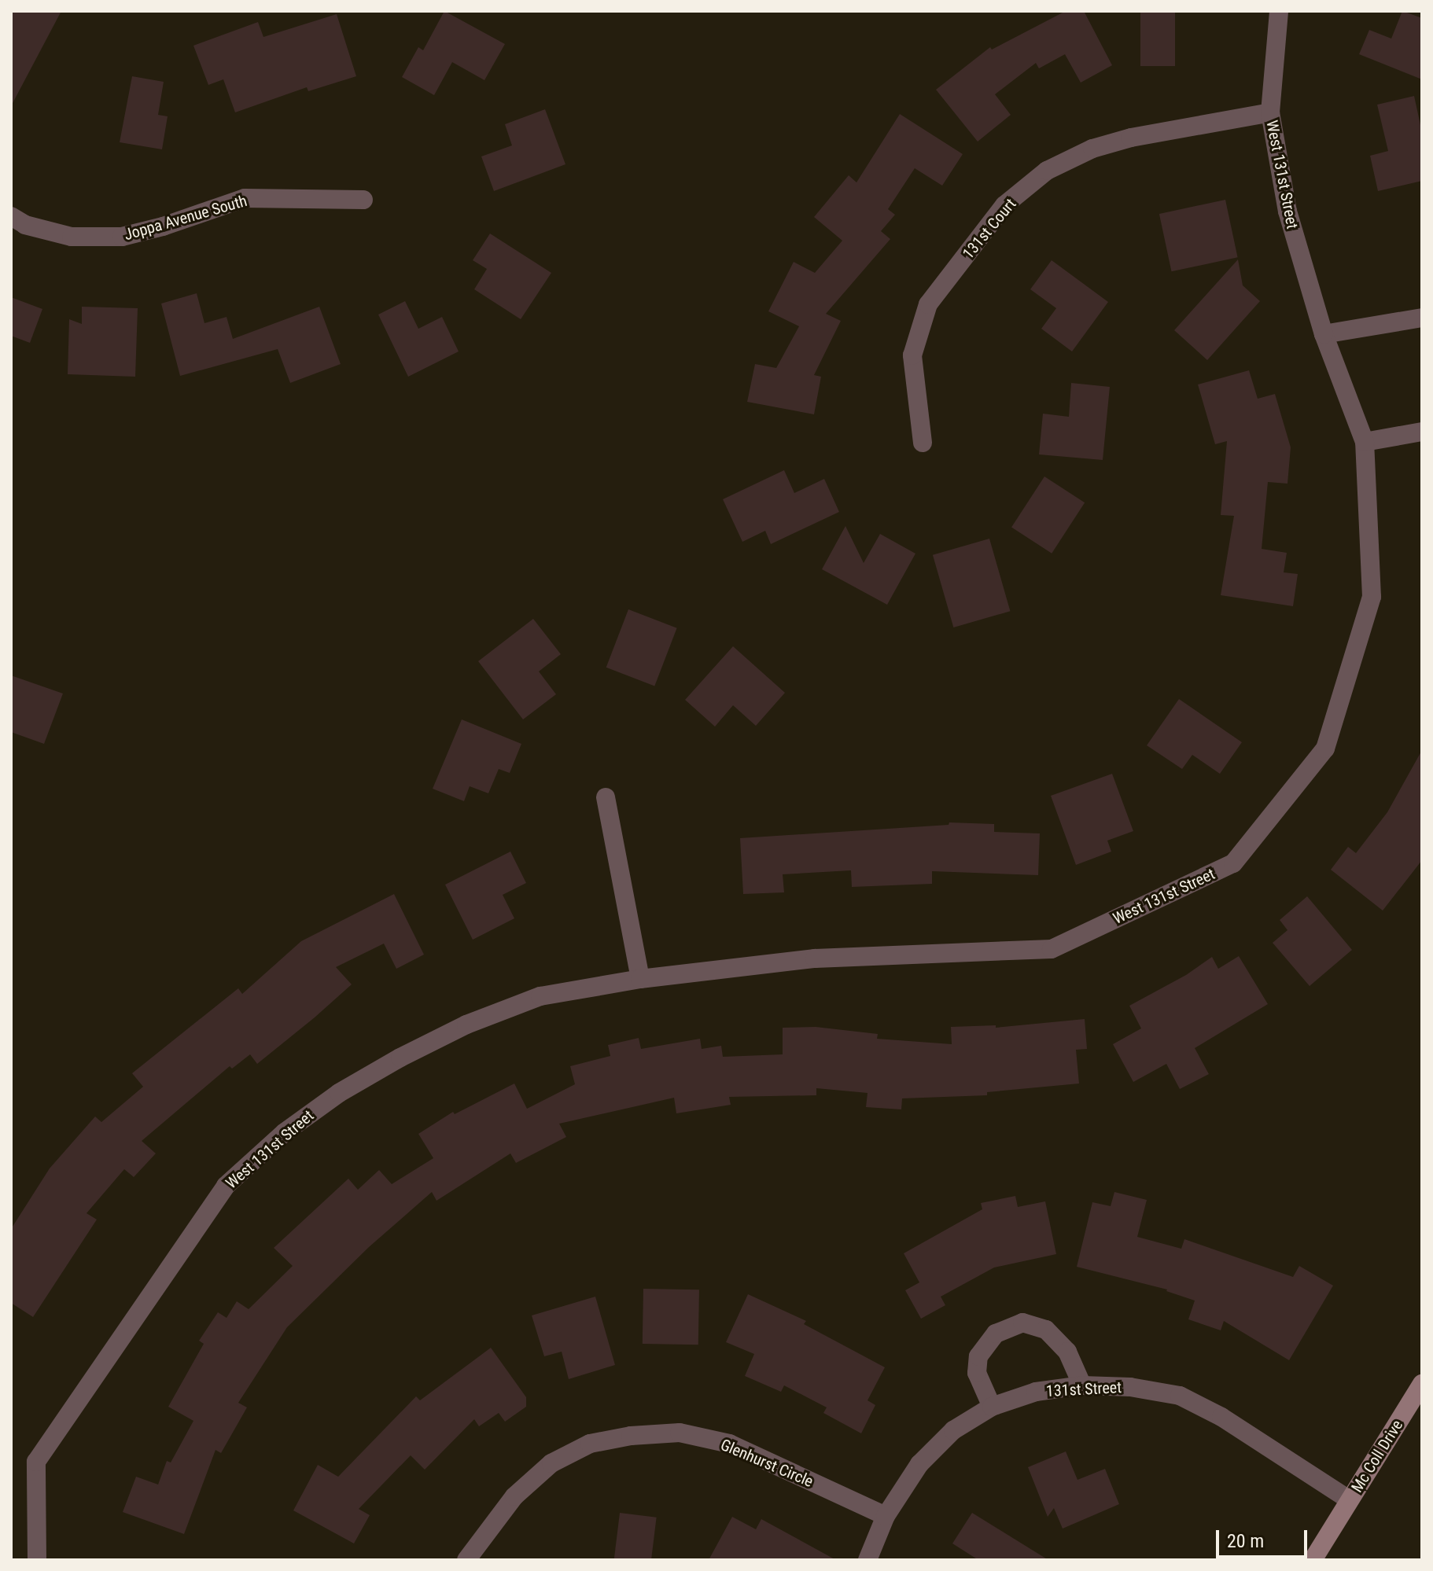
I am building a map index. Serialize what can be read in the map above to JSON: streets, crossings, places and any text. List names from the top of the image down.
{
  "streets": {
    "main road": ["Mc Coll Drive"],
    "street": [
      "West 131st Street",
      "Joppa Avenue South",
      "131st Court",
      "131st Street",
      "Glenhurst Circle"
    ]
  },
  "crossings": [
    ["West 131st Street", "131st Court"],
    ["131st Street", "Mc Coll Drive"],
    ["131st Street", "Glenhurst Circle"]
  ],
  "scale_bar": "20 m"
}
